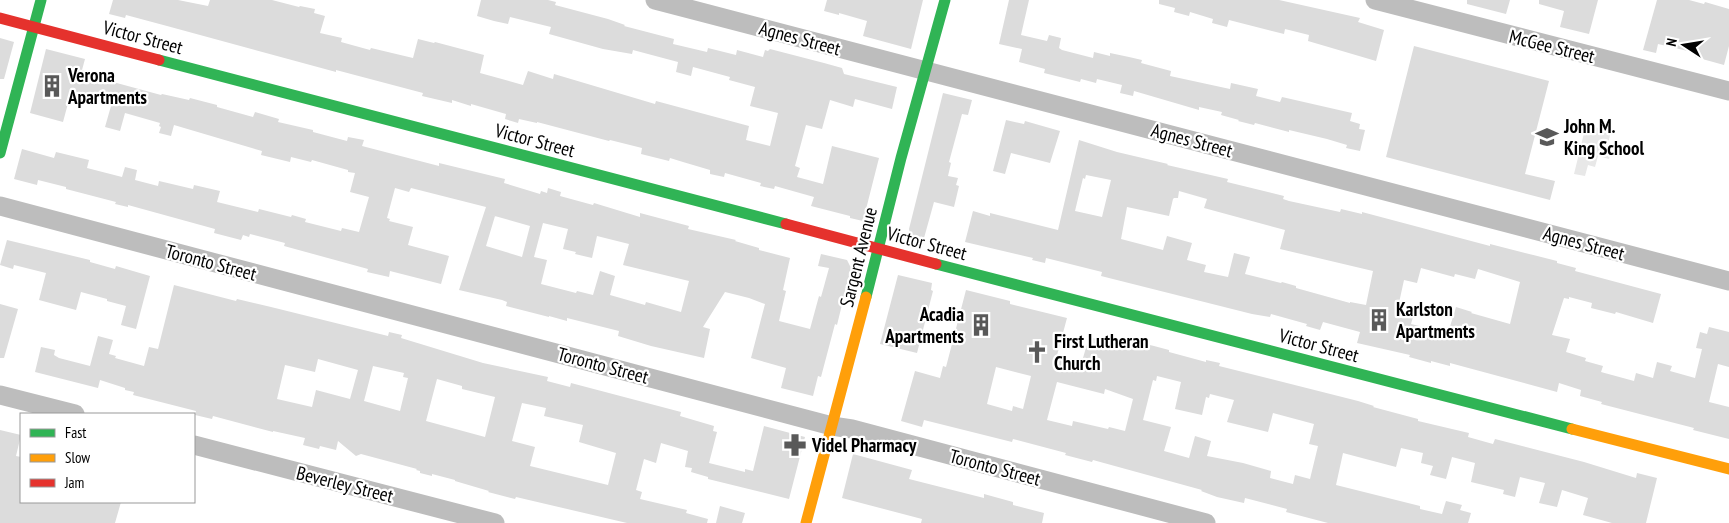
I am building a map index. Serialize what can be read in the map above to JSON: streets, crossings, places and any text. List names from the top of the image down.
{
  "streets": {
    "street": [
      "Victor Street",
      "Agnes Street",
      "McGee Street",
      "Sargent Avenue",
      "Toronto Street",
      "Beverley Street"
    ]
  },
  "crossings": [
    ["Victor Street", "Sargent Avenue"],
    ["Agnes Street", "Sargent Avenue"],
    ["Sargent Avenue", "Toronto Street"]
  ],
  "places": {
    "building": ["Verona Apartments", "Karlston Apartments", "Acadia Apartments"],
    "school or university": ["John M. King School"],
    "church": ["First Lutheran Church"],
    "pharmacy": ["Videl Pharmacy"]
  },
  "legend": ["Fast", "Slow", "Jam"],
  "north": "left"
}
